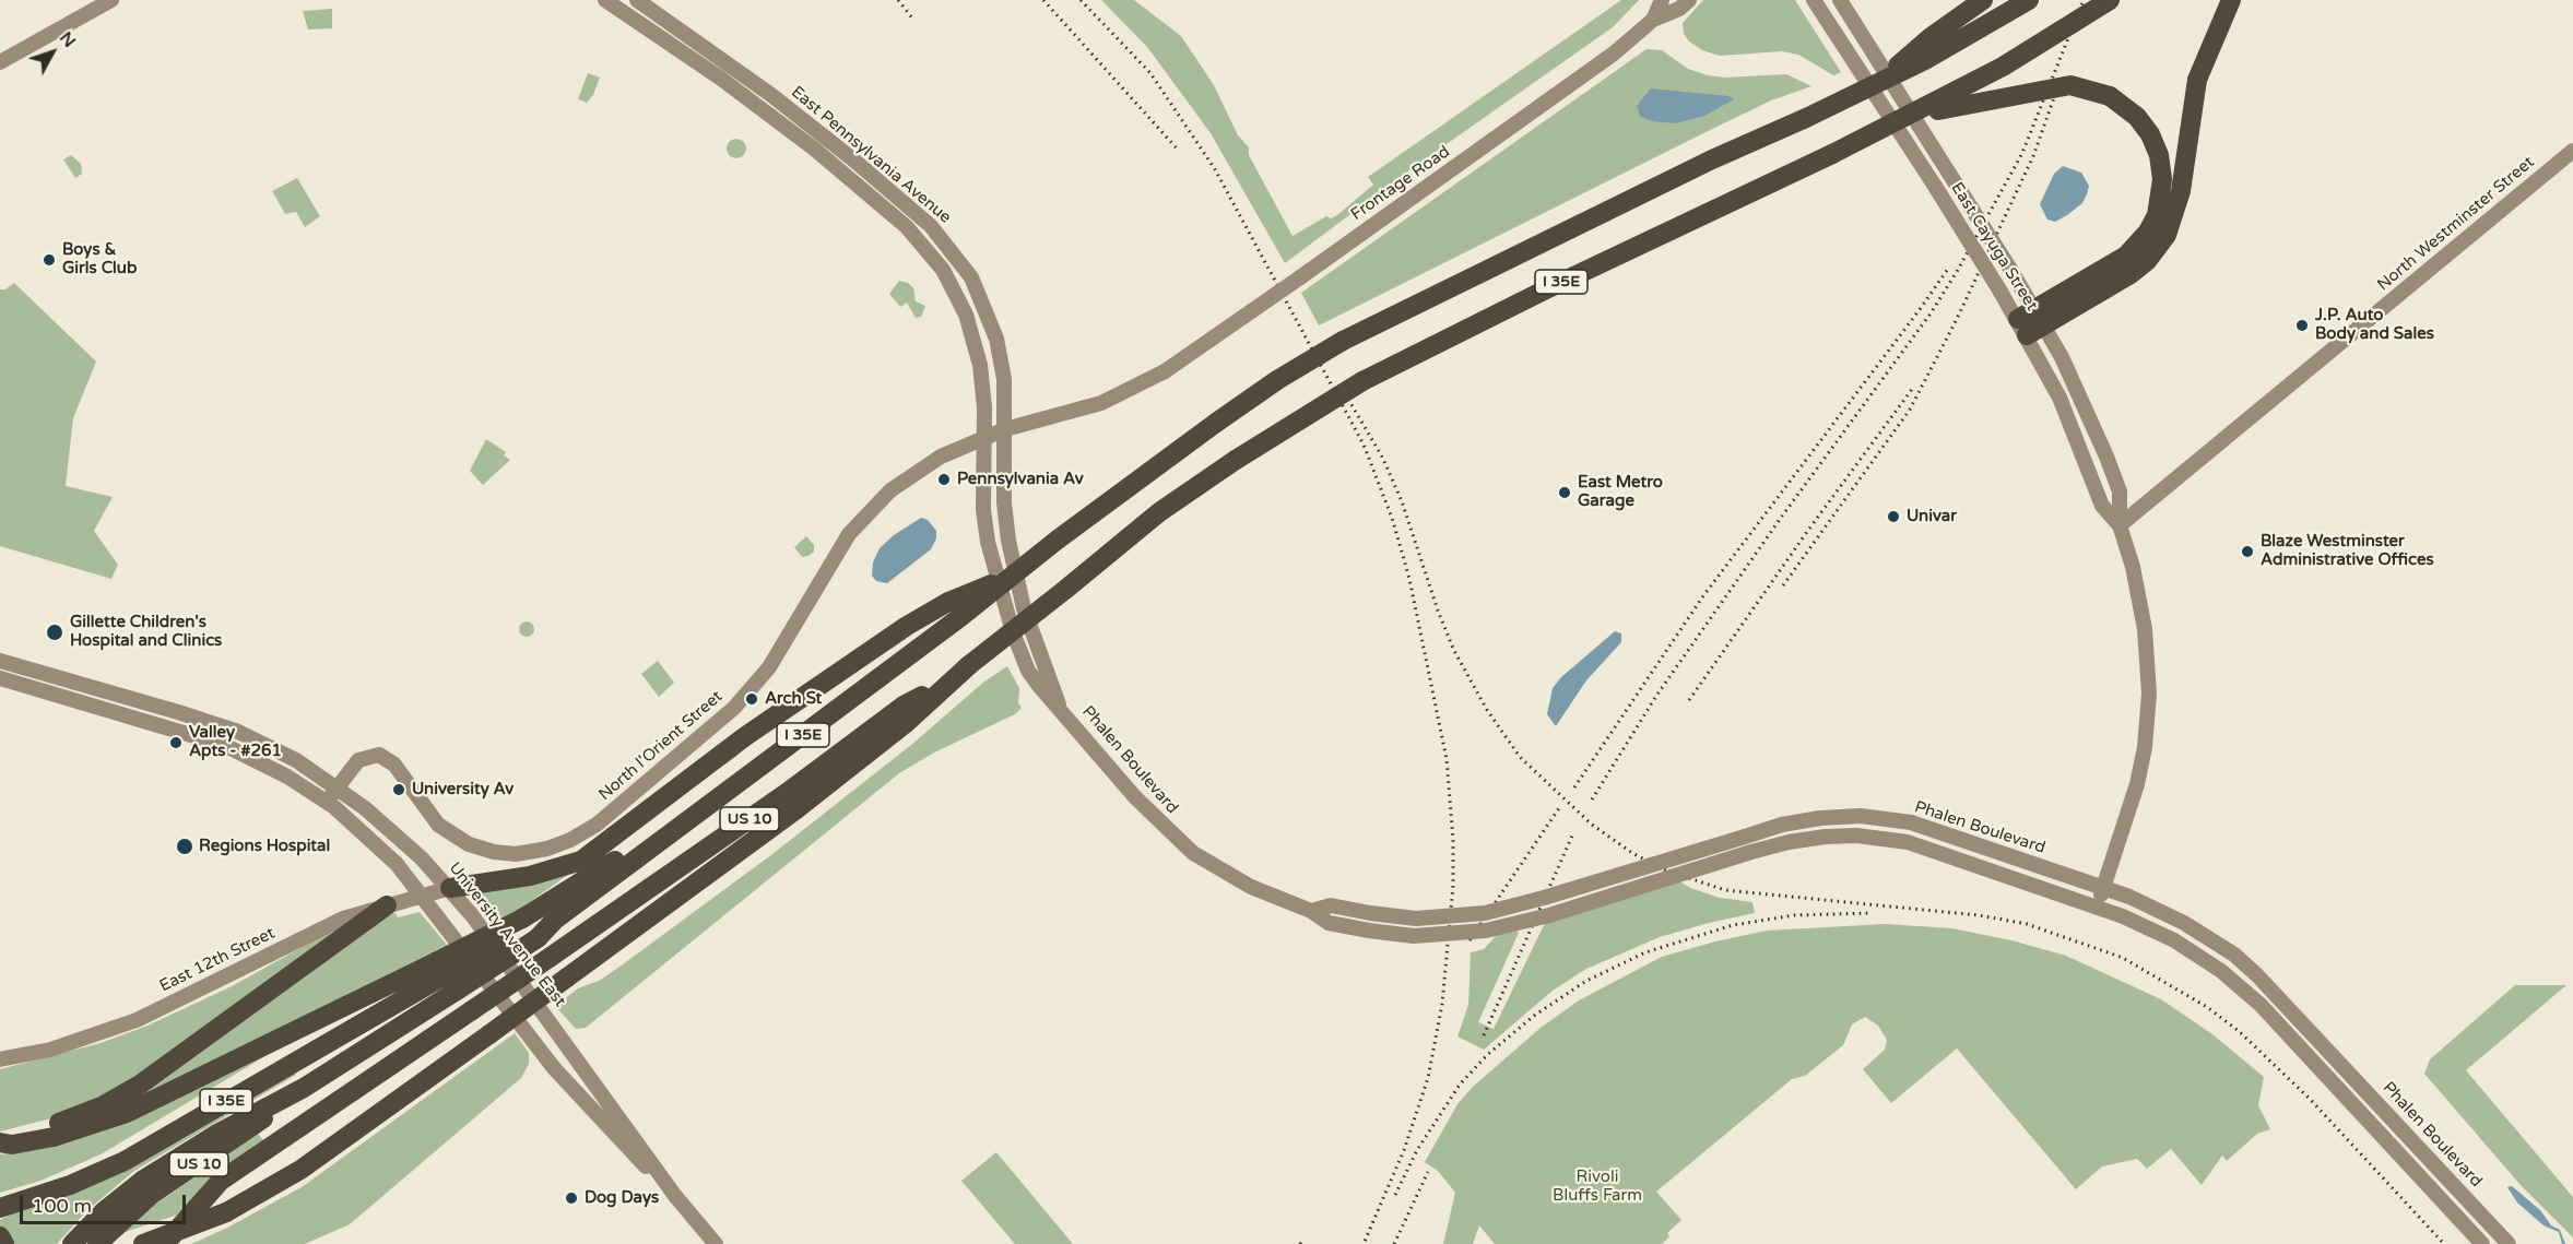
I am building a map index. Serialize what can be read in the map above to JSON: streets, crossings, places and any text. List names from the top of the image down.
{
  "streets": {
    "highway": ["I 35E", "US 10"],
    "main road": [
      "East Pennsylvania Avenue",
      "Frontage Road",
      "North Westminster Street",
      "East Cayuga Street",
      "North l'Orient Street",
      "Phalen Boulevard",
      "University Avenue East",
      "East 12th Street"
    ]
  },
  "crossings": [
    ["East Pennsylvania Avenue", "Frontage Road"],
    ["East Pennsylvania Avenue", "North l'Orient Street"],
    ["East Pennsylvania Avenue", "Phalen Boulevard"],
    ["Frontage Road", "North l'Orient Street"],
    ["North Westminster Street", "East Cayuga Street"],
    ["East Cayuga Street", "Phalen Boulevard"],
    ["I 35E", "US 10"],
    ["North l'Orient Street", "University Avenue East"],
    ["University Avenue East", "East 12th Street"]
  ],
  "parks": ["Rivoli Bluffs Farm"],
  "places": [
    "Boys & Girls Club",
    "J.P. Auto Body and Sales",
    "Pennsylvania Av",
    "East Metro Garage",
    "Univar",
    "Blaze Westminster Administrative Offices",
    "Gillette Children's Hospital and Clinics",
    "Arch St",
    "Valley Apts - #261",
    "University Av",
    "Regions Hospital",
    "Dog Days"
  ],
  "scale_bar": "100 m",
  "north": "top right"
}
